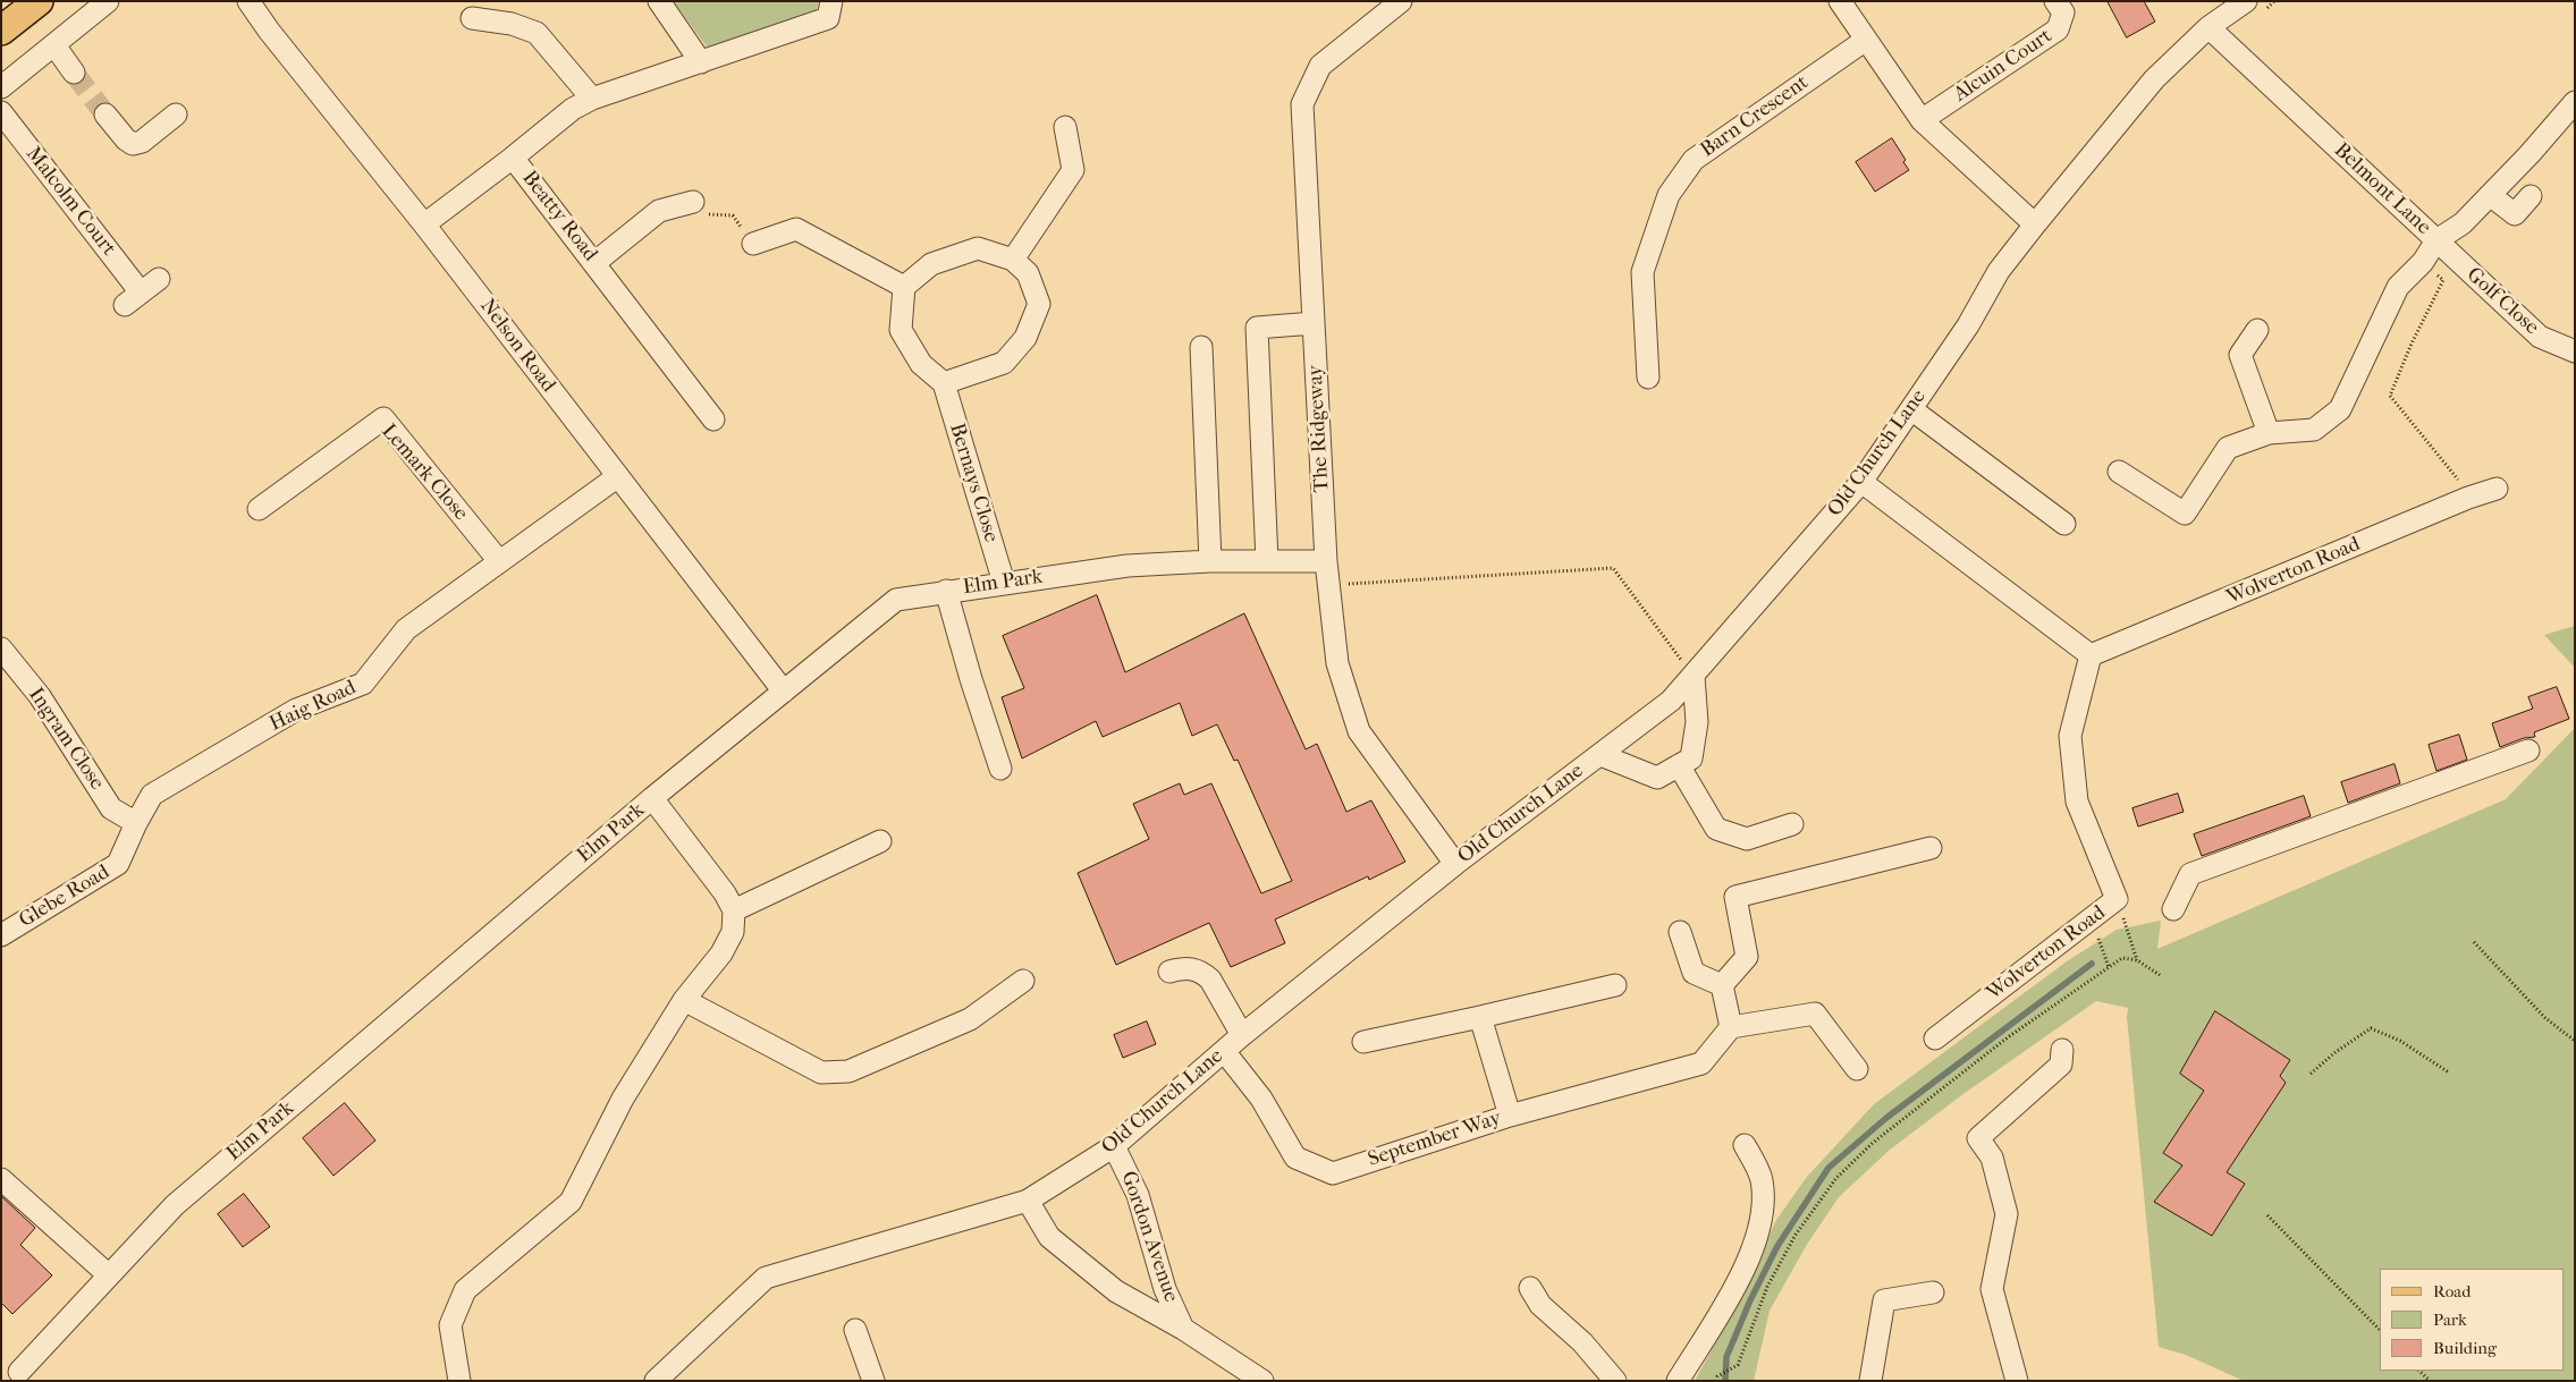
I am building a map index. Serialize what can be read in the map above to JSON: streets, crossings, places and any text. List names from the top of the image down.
{
  "streets": {
    "street": [
      "Alcuin Court",
      "Barn Crescent",
      "Belmont Lane",
      "Malcolm Court",
      "Beatty Road",
      "Golf Close",
      "Nelson Road",
      "The Ridgeway",
      "Old Church Lane",
      "Lemark Close",
      "Bernays Close",
      "Wolverton Road",
      "Elm Park",
      "Haig Road",
      "Ingram Close",
      "Glebe Road",
      "September Way",
      "Gordon Avenue"
    ]
  },
  "crossings": [
    ["Belmont Lane", "Golf Close"],
    ["Belmont Lane", "Old Church Lane"],
    ["Nelson Road", "Elm Park"],
    ["Nelson Road", "Haig Road"],
    ["The Ridgeway", "Old Church Lane"],
    ["The Ridgeway", "Elm Park"],
    ["Old Church Lane", "September Way"],
    ["Old Church Lane", "Gordon Avenue"],
    ["Lemark Close", "Haig Road"],
    ["Bernays Close", "Elm Park"],
    ["Haig Road", "Ingram Close"],
    ["Haig Road", "Glebe Road"],
    ["Ingram Close", "Glebe Road"]
  ],
  "legend": ["Road", "Park", "Building"]
}
